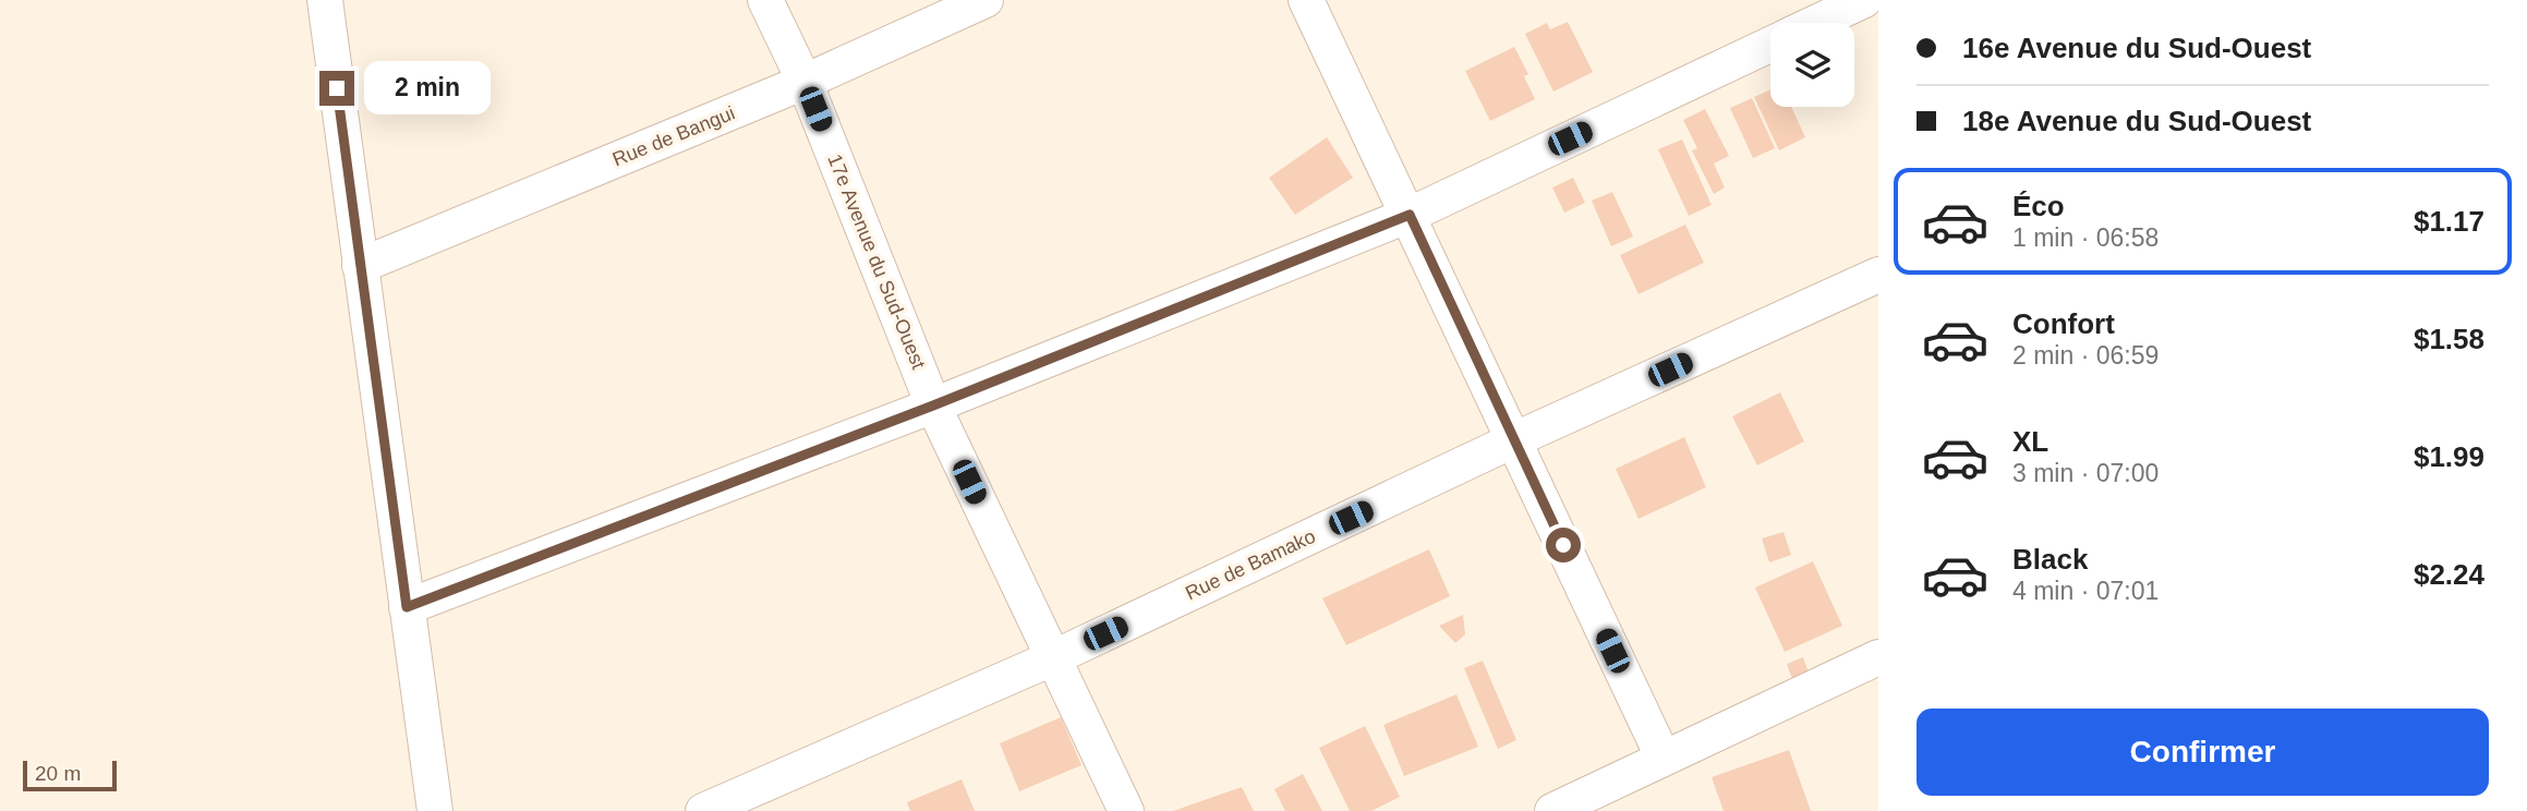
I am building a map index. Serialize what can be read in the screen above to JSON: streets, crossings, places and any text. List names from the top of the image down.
{
  "streets": {
    "street": ["Rue de Bangui", "17e Avenue du Sud-Ouest", "Rue de Bamako"]
  },
  "crossings": [
    ["Rue de Bangui", "17e Avenue du Sud-Ouest"],
    ["17e Avenue du Sud-Ouest", "Rue de Bamako"]
  ],
  "scale_bar": "20 m",
  "page": {
    "banner": ["16e Avenue du Sud-Ouest", "18e Avenue du Sud-Ouest"],
    "bubble": "2 min",
    "list": [
      {
        "name": "Éco",
        "note": "1 min · 06:58",
        "value": "$1.17"
      },
      {
        "name": "Confort",
        "note": "2 min · 06:59",
        "value": "$1.58"
      },
      {
        "name": "XL",
        "note": "3 min · 07:00",
        "value": "$1.99"
      },
      {
        "name": "Black",
        "note": "4 min · 07:01",
        "value": "$2.24"
      }
    ],
    "buttons": "Confirmer",
    "scale": "20 m"
  }
}
